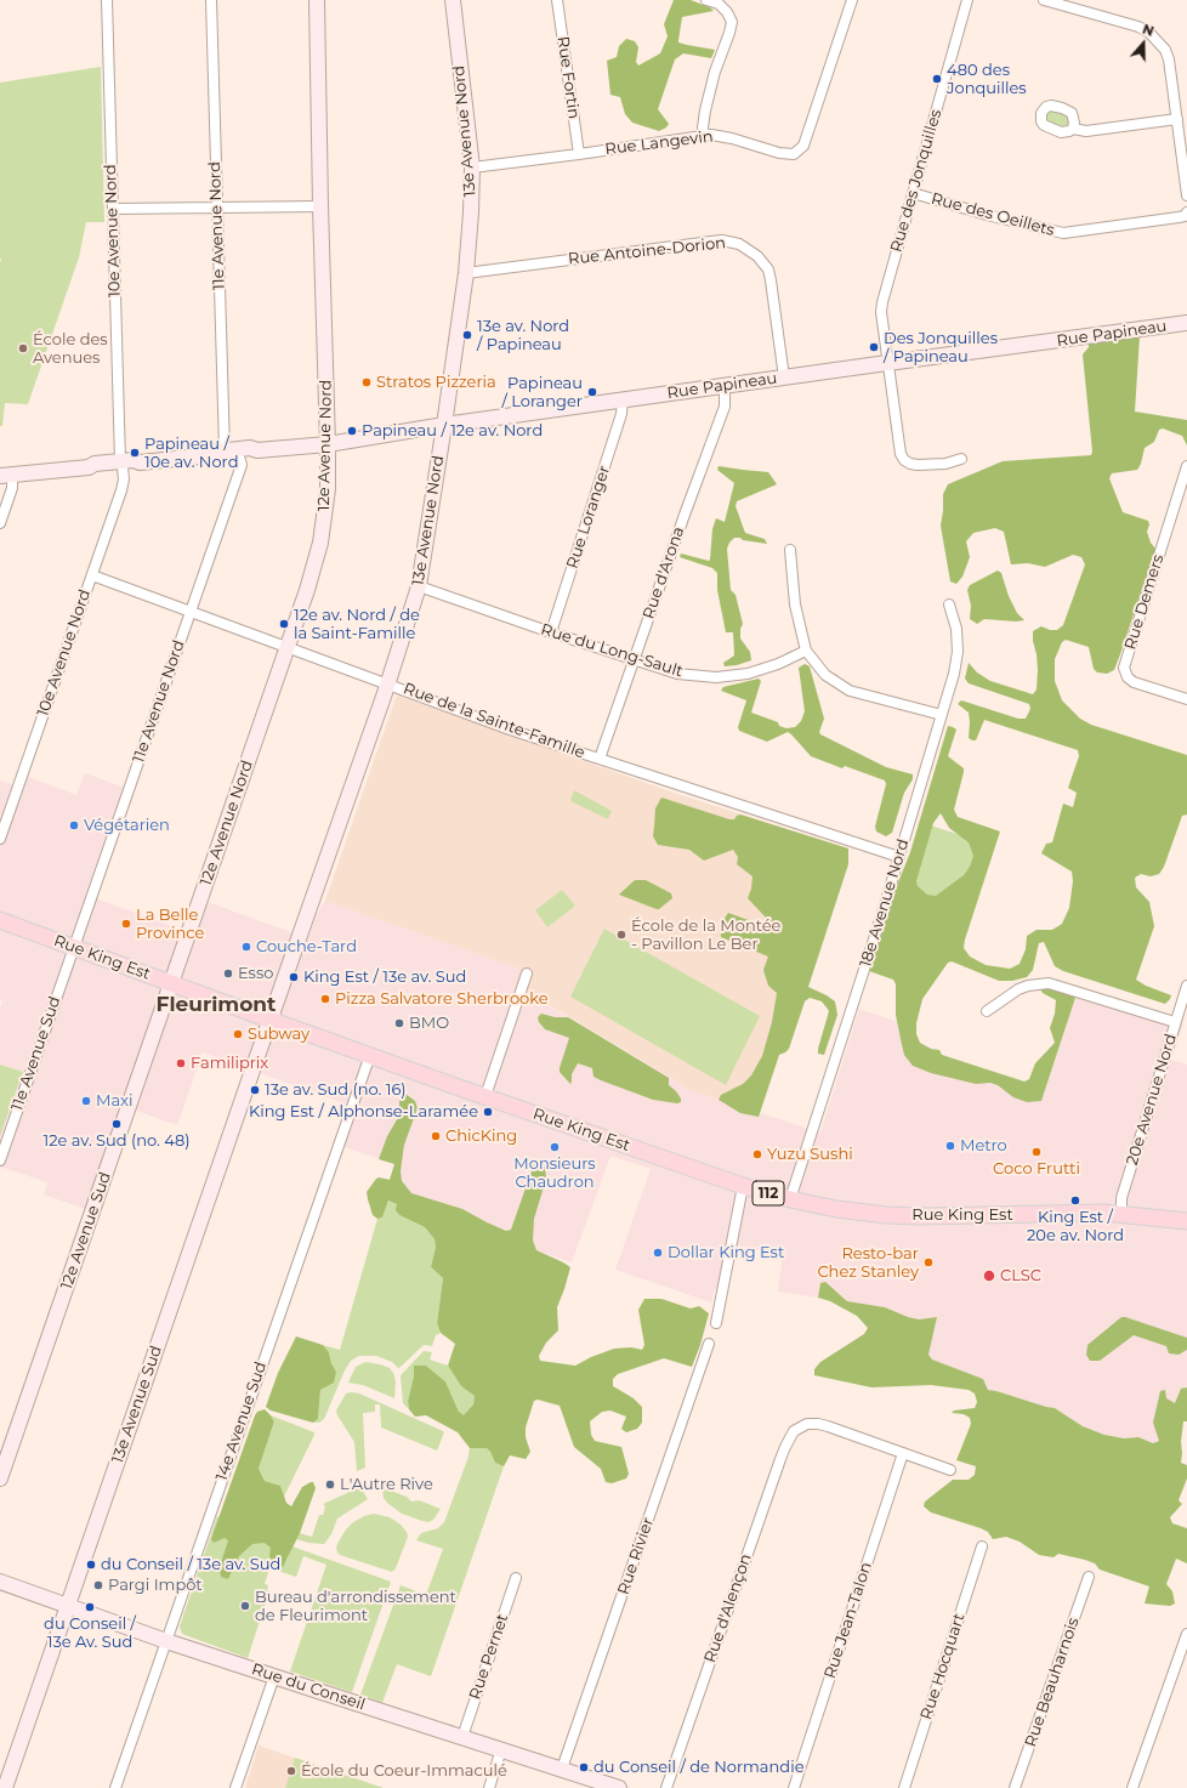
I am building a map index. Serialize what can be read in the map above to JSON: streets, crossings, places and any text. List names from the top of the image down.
{
  "streets": {
    "main road": [
      "13e Avenue Nord",
      "Rue Papineau",
      "12e Avenue Nord",
      "Rue King Est",
      "112",
      "12e Avenue Sud",
      "13e Avenue Sud",
      "Rue du Conseil"
    ],
    "street": [
      "Rue Fortin",
      "Rue Langevin",
      "Rue des Jonquilles",
      "Rue des Oeillets",
      "11e Avenue Nord",
      "10e Avenue Nord",
      "Rue Antoine-Dorion",
      "Rue Loranger",
      "Rue d'Arona",
      "Rue Demers",
      "Rue du Long-Sault",
      "Rue de la Sainte-Famille",
      "18e Avenue Nord",
      "11e Avenue Sud",
      "20e Avenue Nord",
      "14e Avenue Sud",
      "Rue Rivier",
      "Rue d'Alençon",
      "Rue Jean-Talon",
      "Rue Pernet",
      "Rue Hocquart",
      "Rue Beauharnois"
    ]
  },
  "crossings": [
    ["Rue Fortin", "Rue Langevin"],
    ["13e Avenue Nord", "Rue Langevin"],
    ["13e Avenue Nord", "Rue Antoine-Dorion"],
    ["13e Avenue Nord", "Rue Papineau"],
    ["13e Avenue Nord", "Rue du Long-Sault"],
    ["13e Avenue Nord", "Rue de la Sainte-Famille"],
    ["13e Avenue Nord", "Rue King Est"],
    ["13e Avenue Nord", "13e Avenue Sud"],
    ["Rue des Jonquilles", "Rue des Oeillets"],
    ["Rue des Jonquilles", "Rue Papineau"],
    ["11e Avenue Nord", "Rue Papineau"],
    ["11e Avenue Nord", "Rue de la Sainte-Famille"],
    ["11e Avenue Nord", "Rue King Est"],
    ["11e Avenue Nord", "11e Avenue Sud"],
    ["10e Avenue Nord", "Rue Papineau"],
    ["10e Avenue Nord", "Rue de la Sainte-Famille"],
    ["Rue Antoine-Dorion", "Rue Papineau"],
    ["Rue Papineau", "12e Avenue Nord"],
    ["Rue Papineau", "Rue Loranger"],
    ["Rue Papineau", "Rue d'Arona"],
    ["12e Avenue Nord", "Rue de la Sainte-Famille"],
    ["12e Avenue Nord", "Rue King Est"],
    ["12e Avenue Nord", "12e Avenue Sud"],
    ["Rue Loranger", "Rue du Long-Sault"],
    ["Rue d'Arona", "Rue du Long-Sault"],
    ["Rue d'Arona", "Rue de la Sainte-Famille"],
    ["Rue de la Sainte-Famille", "18e Avenue Nord"],
    ["18e Avenue Nord", "Rue King Est"],
    ["Rue King Est", "11e Avenue Sud"],
    ["Rue King Est", "20e Avenue Nord"],
    ["Rue King Est", "12e Avenue Sud"],
    ["Rue King Est", "13e Avenue Sud"],
    ["Rue King Est", "14e Avenue Sud"],
    ["13e Avenue Sud", "Rue du Conseil"],
    ["14e Avenue Sud", "Rue du Conseil"],
    ["Rue Rivier", "Rue du Conseil"],
    ["Rue d'Alençon", "Rue Jean-Talon"],
    ["Rue Pernet", "Rue du Conseil"]
  ],
  "districts": ["Fleurimont"],
  "places": [
    "480 des Jonquilles",
    "13e av. Nord / Papineau",
    "Des Jonquilles / Papineau",
    "École des Avenues",
    "Stratos Pizzeria",
    "Papineau / Loranger",
    "Papineau / 12e av. Nord",
    "Papineau / 10e av. Nord",
    "12e av. Nord / de la Saint-Famille",
    "Végétarien",
    "La Belle Province",
    "École de la Montée - Pavillon Le Ber",
    "Couche-Tard",
    "Esso",
    "King Est / 13e av. Sud",
    "Pizza Salvatore Sherbrooke",
    "BMO",
    "Subway",
    "Familiprix",
    "13e av. Sud (no. 16)",
    "Maxi",
    "King Est / Alphonse-Laramée",
    "12e av. Sud (no. 48)",
    "ChicKing",
    "Metro",
    "Monsieurs Chaudron",
    "Coco Frutti",
    "Yuzu Sushi",
    "King Est / 20e av. Nord",
    "Dollar King Est",
    "Resto-bar Chez Stanley",
    "CLSC",
    "L'Autre Rive",
    "du Conseil / 13e av. Sud",
    "Pargi Impôt",
    "Bureau d'arrondissement de Fleurimont",
    "du Conseil / 13e Av. Sud",
    "du Conseil / de Normandie",
    "École du Coeur-Immaculé"
  ],
  "north": "top"
}
